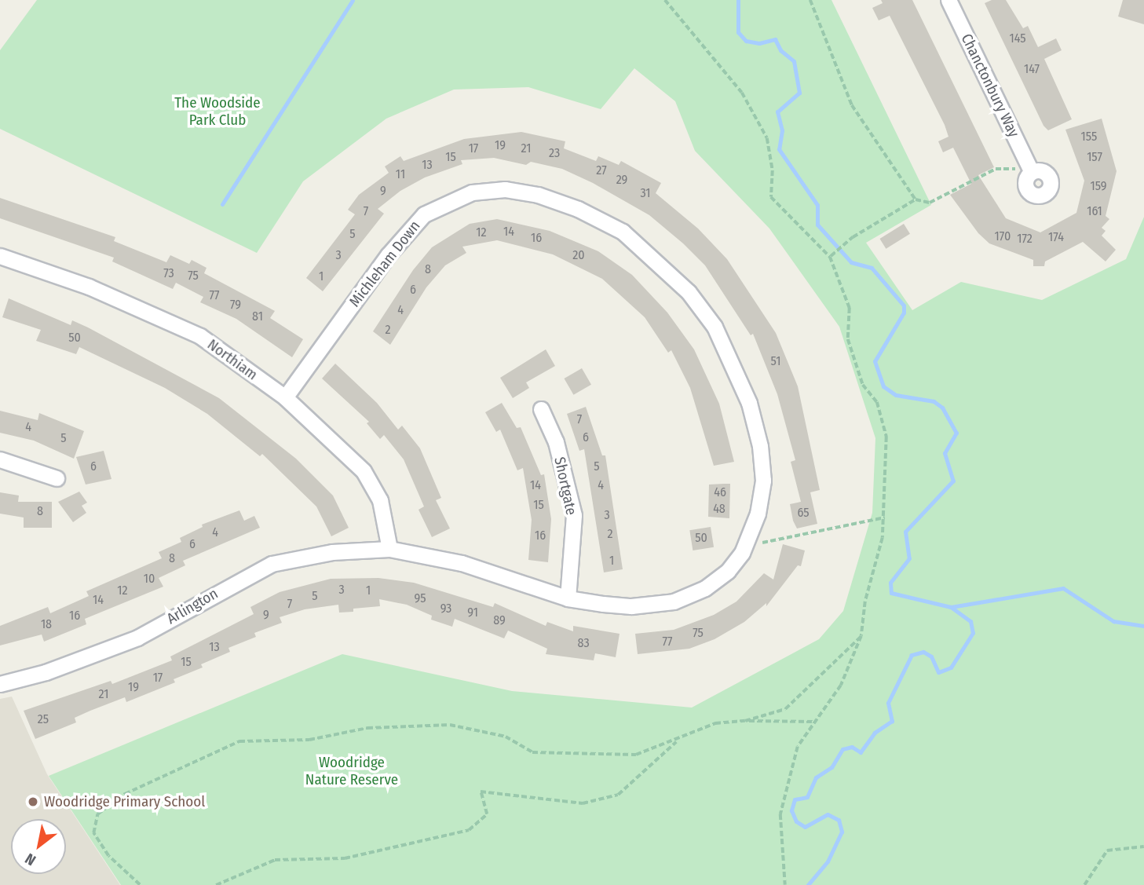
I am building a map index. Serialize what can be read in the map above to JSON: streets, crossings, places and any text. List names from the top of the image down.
{
  "streets": {
    "street": [
      "Chanctonbury Way",
      "Michleham Down",
      "Northiam",
      "Shortgate",
      "Arlington"
    ]
  },
  "crossings": [
    ["Michleham Down", "Northiam"],
    ["Michleham Down", "Shortgate"],
    ["Michleham Down", "Arlington"],
    ["Northiam", "Arlington"]
  ],
  "parks": ["The Woodside Park Club", "Woodridge Nature Reserve"],
  "places": ["Woodridge Primary School"],
  "house_numbers": [
    "145",
    "147",
    "155",
    "19",
    "17",
    "21",
    "23",
    "15",
    "157",
    "13",
    "27",
    "11",
    "29",
    "159",
    "9",
    "31",
    "7",
    "161",
    "14",
    "12",
    "5",
    "170",
    "174",
    "16",
    "172",
    "3",
    "20",
    "8",
    "73",
    "75",
    "1",
    "6",
    "77",
    "79",
    "4",
    "81",
    "2",
    "50",
    "51",
    "7",
    "4",
    "6",
    "5",
    "6",
    "5",
    "14",
    "4",
    "46",
    "15",
    "48",
    "8",
    "65",
    "3",
    "4",
    "2",
    "16",
    "50",
    "6",
    "8",
    "1",
    "10",
    "3",
    "12",
    "1",
    "5",
    "95",
    "14",
    "7",
    "93",
    "91",
    "9",
    "16",
    "89",
    "18",
    "75",
    "77",
    "83",
    "13",
    "15",
    "17",
    "19",
    "21",
    "25"
  ],
  "north": "bottom left"
}
